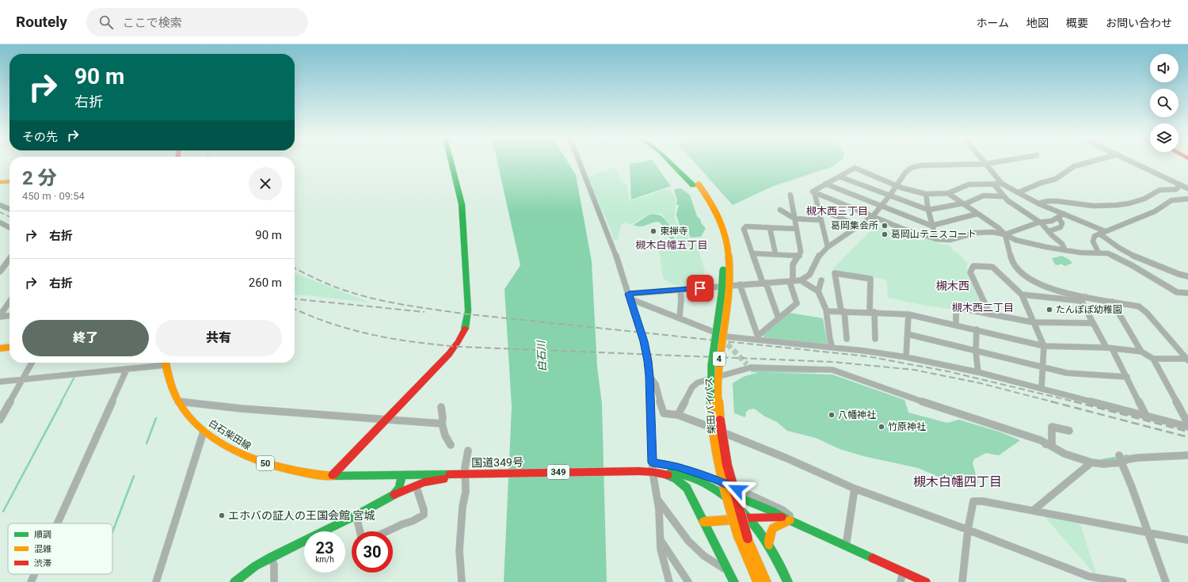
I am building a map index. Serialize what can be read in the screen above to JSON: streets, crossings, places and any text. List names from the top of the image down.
{
  "streets": {
    "main road": [
      "4",
      "柴田バイパス",
      "白石柴田線",
      "国道349号",
      "50",
      "349"
    ]
  },
  "crossings": [
    ["白石柴田線", "国道349号"],
    ["国道349号", "349"]
  ],
  "districts": [
    "槻木西三丁目",
    "槻木白幡五丁目",
    "槻木西",
    "槻木西二丁目",
    "槻木白幡四丁目"
  ],
  "water": ["白石川"],
  "places": [
    "葛岡集会所",
    "東禅寺",
    "葛岡山テニスコート",
    "たんぽぽ幼稚園",
    "八幡神社",
    "竹原神社",
    "エホバの証人の王国会館 宮城"
  ],
  "legend": ["順調", "混雑", "渋滞"],
  "page": {
    "header": "Routely",
    "search": "ここで検索",
    "nav": [
      "ホーム",
      "地図",
      "概要",
      "お問い合わせ"
    ],
    "turn": ["90 m", "右折"],
    "then": "その先",
    "heading": ["2 分", "450 m · 09:54"],
    "list": [
      {
        "name": "右折",
        "value": "90 m"
      },
      {
        "name": "右折",
        "value": "260 m"
      }
    ],
    "buttons": ["終了", "共有"],
    "speed": "23 km/h",
    "limit": "30"
  }
}
